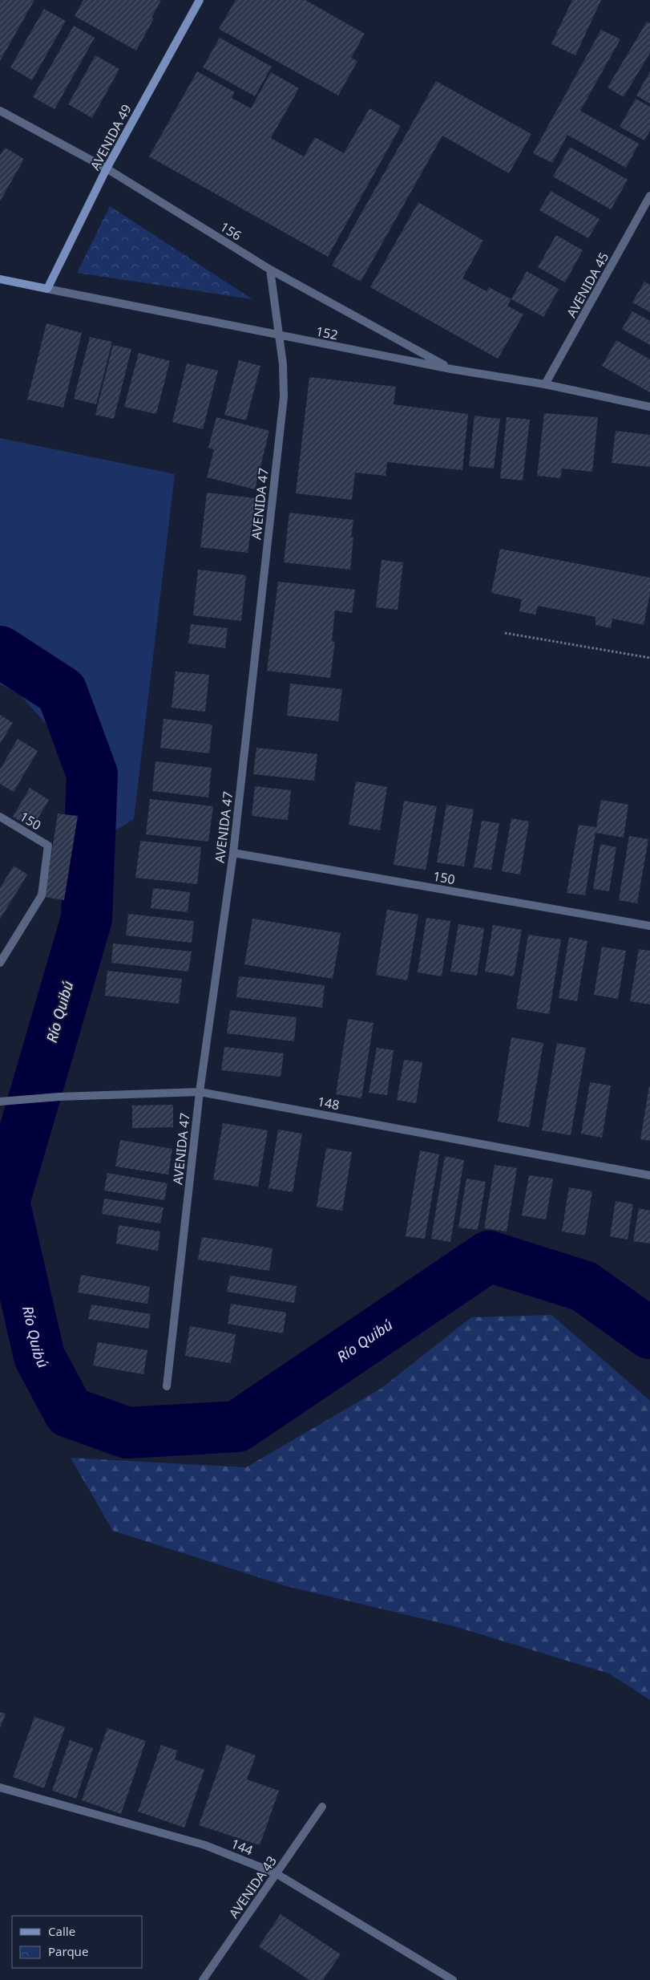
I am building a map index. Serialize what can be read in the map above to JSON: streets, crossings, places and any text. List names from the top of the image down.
{
  "streets": {
    "street": [
      "AVENIDA 49",
      "156",
      "AVENIDA 45",
      "152",
      "AVENIDA 47",
      "150",
      "148",
      "144",
      "AVENIDA 43"
    ]
  },
  "crossings": [
    ["AVENIDA 49", "156"],
    ["AVENIDA 49", "152"],
    ["156", "152"],
    ["156", "AVENIDA 47"],
    ["AVENIDA 45", "152"],
    ["152", "AVENIDA 47"],
    ["AVENIDA 47", "150"],
    ["AVENIDA 47", "148"],
    ["144", "AVENIDA 43"]
  ],
  "water": ["Río Quibú"],
  "legend": ["Calle", "Parque"]
}
